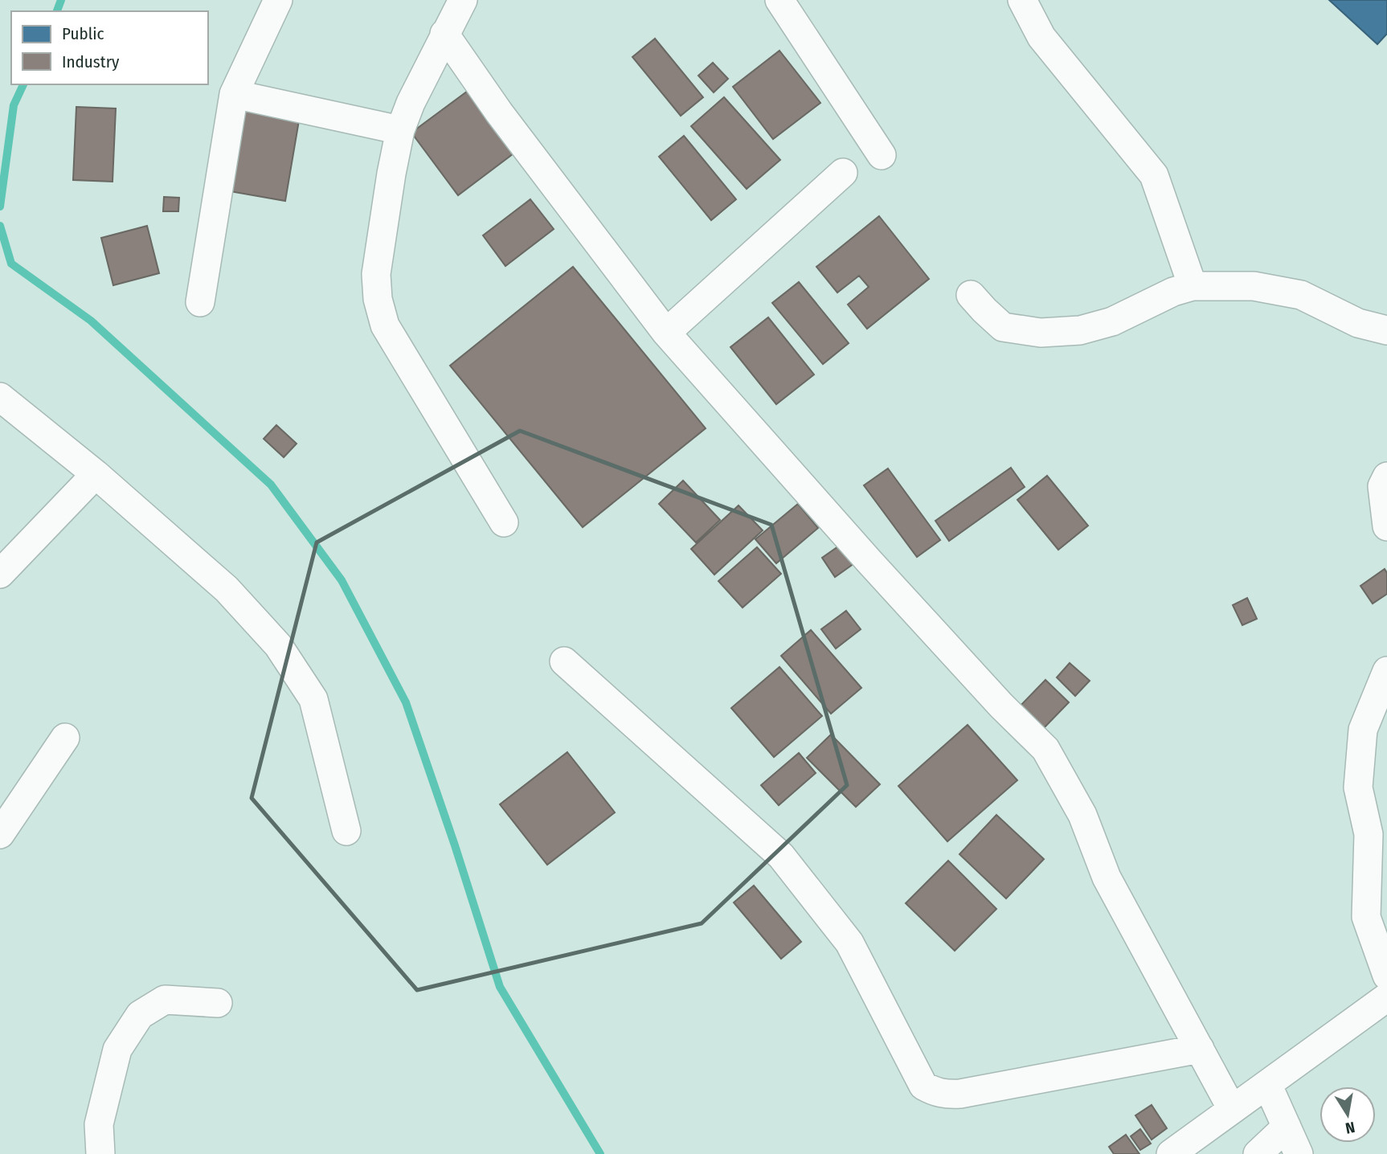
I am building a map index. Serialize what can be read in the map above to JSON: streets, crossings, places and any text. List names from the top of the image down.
{
  "legend": ["Public", "Industry"],
  "north": "bottom"
}
